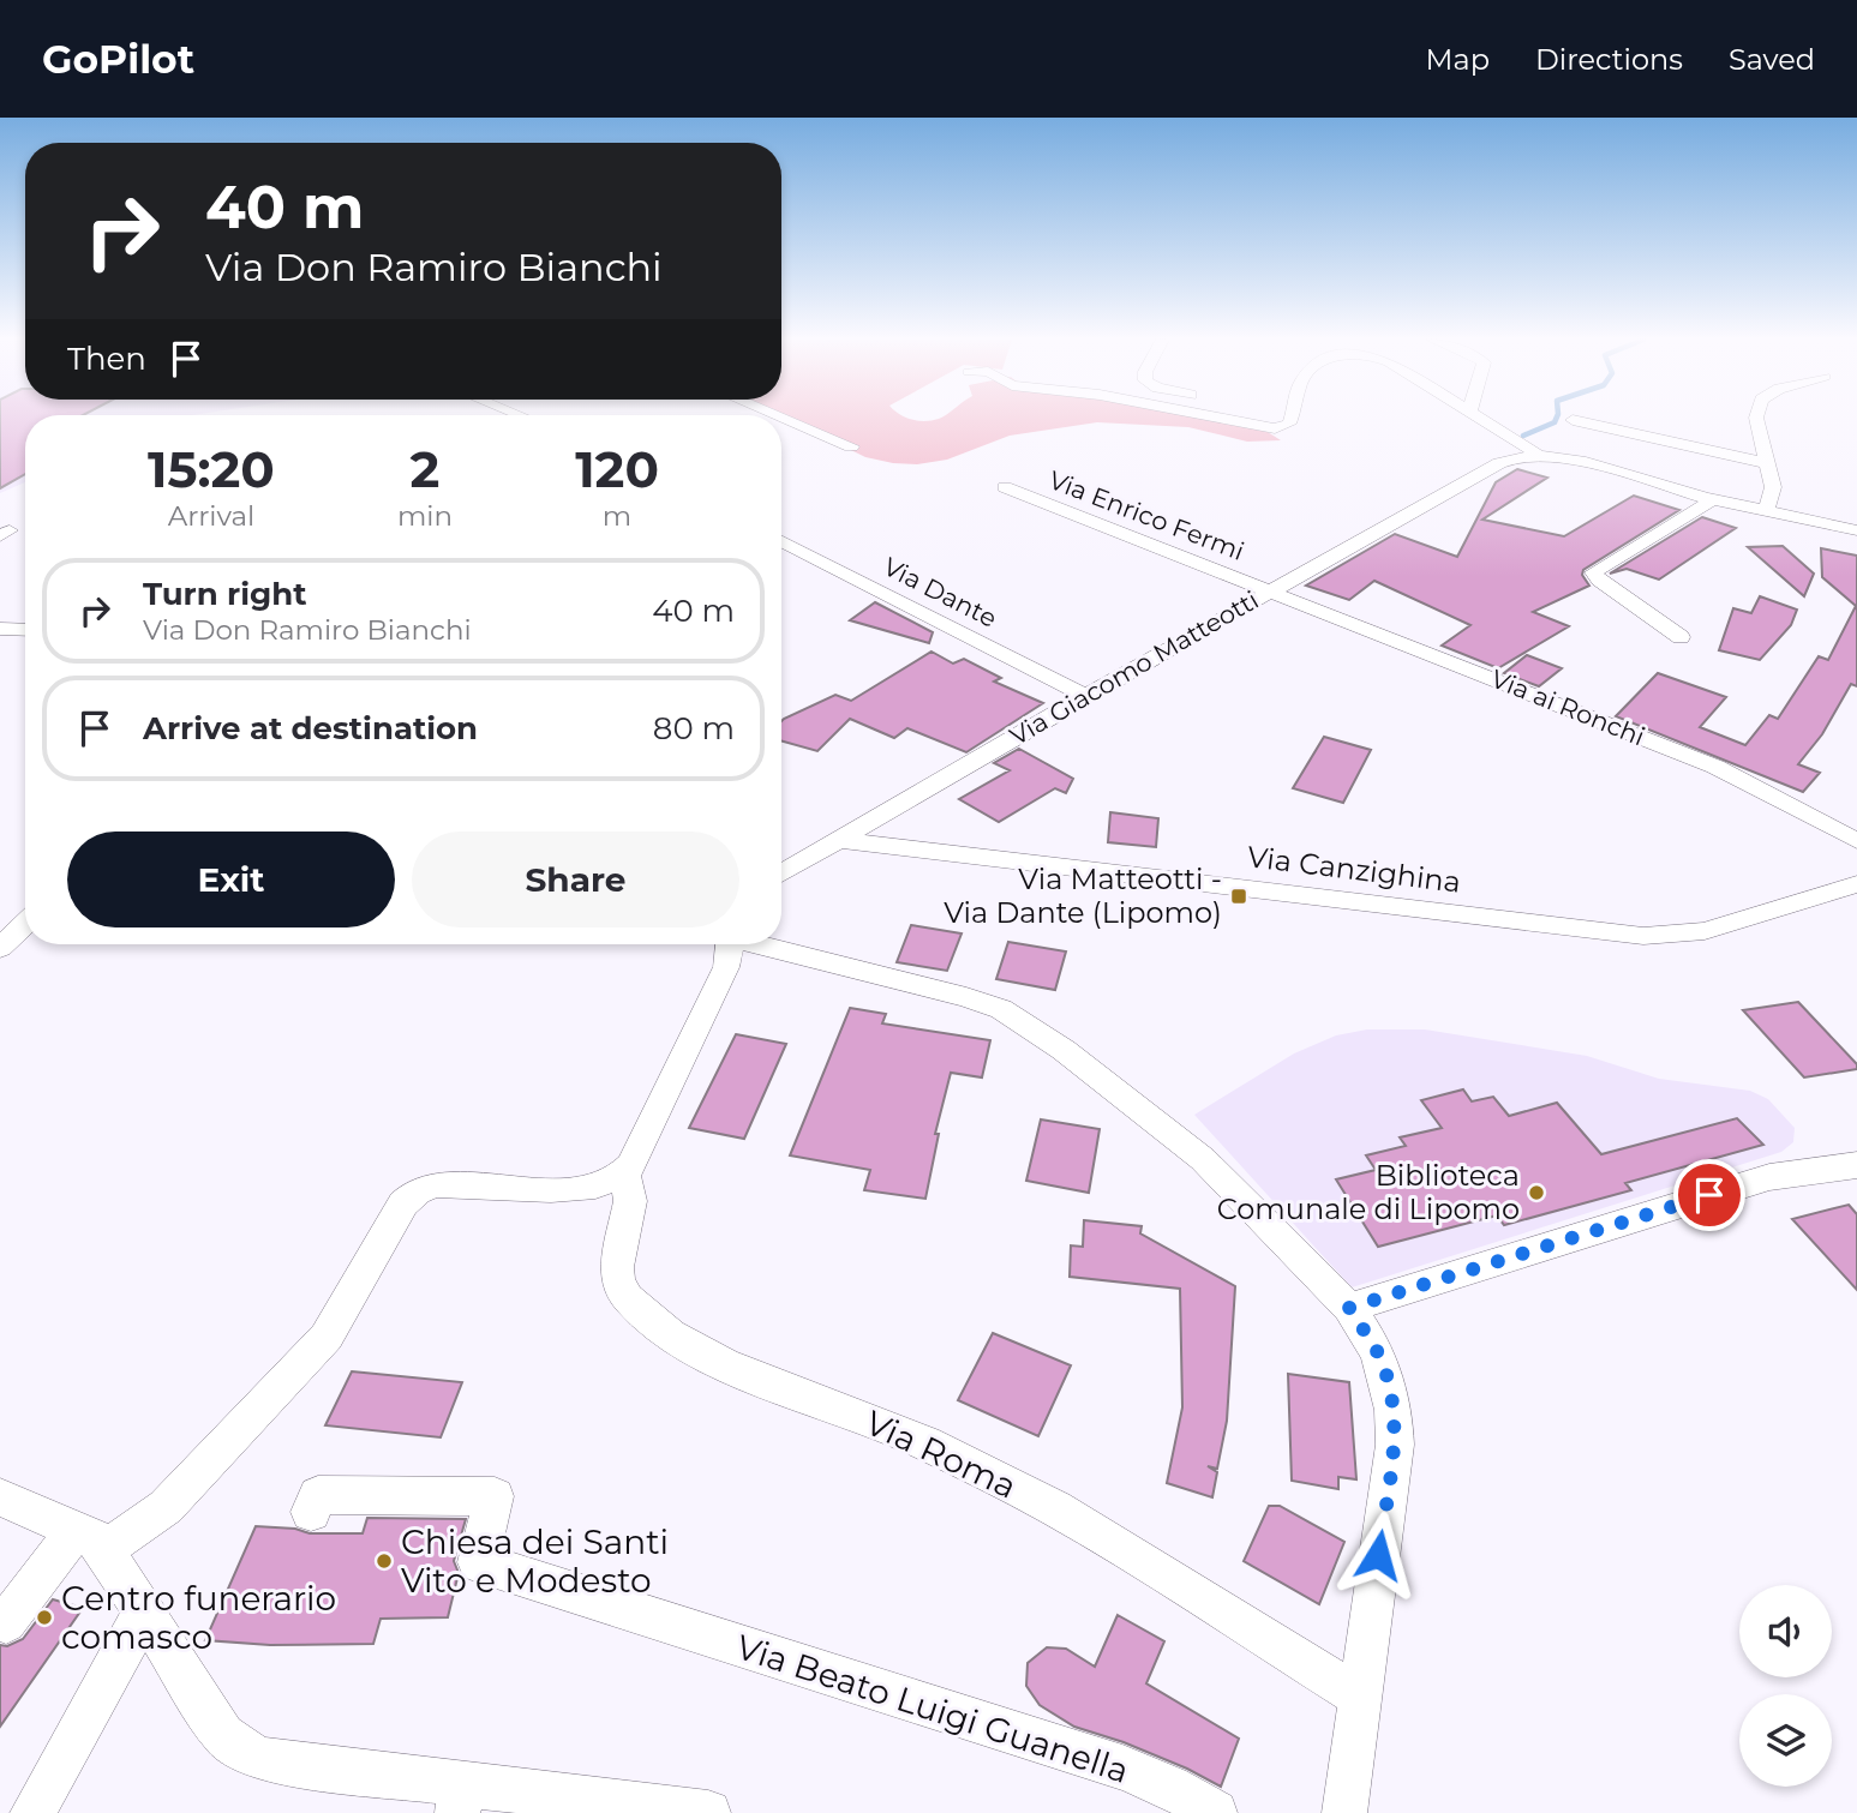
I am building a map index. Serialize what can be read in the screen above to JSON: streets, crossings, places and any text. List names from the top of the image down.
{
  "streets": {
    "street": [
      "Via Enrico Fermi",
      "Via Dante",
      "Via Giacomo Matteotti",
      "Via ai Ronchi",
      "Via Canzighina",
      "Via Roma",
      "Via Beato Luigi Guanella"
    ]
  },
  "crossings": [
    ["Via Enrico Fermi", "Via Giacomo Matteotti"],
    ["Via Enrico Fermi", "Via ai Ronchi"],
    ["Via Dante", "Via Giacomo Matteotti"],
    ["Via Giacomo Matteotti", "Via ai Ronchi"],
    ["Via Giacomo Matteotti", "Via Canzighina"]
  ],
  "places": {
    "transit": ["Via Matteotti - Via Dante (Lipomo)"],
    "other": ["Biblioteca Comunale di Lipomo", "Chiesa dei Santi Vito e Modesto", "Centro funerario comasco"]
  },
  "page": {
    "header": "GoPilot",
    "nav": ["Map", "Directions", "Saved"],
    "turn": ["40 m", "Via Don Ramiro Bianchi"],
    "then": "Then",
    "eta": [
      "15:20",
      "Arrival",
      "2",
      "min",
      "120",
      "m"
    ],
    "list": [
      {
        "name": "Turn right",
        "note": "Via Don Ramiro Bianchi",
        "value": "40 m"
      },
      {
        "name": "Arrive at destination",
        "value": "80 m"
      }
    ],
    "buttons": ["Exit", "Share"]
  }
}
